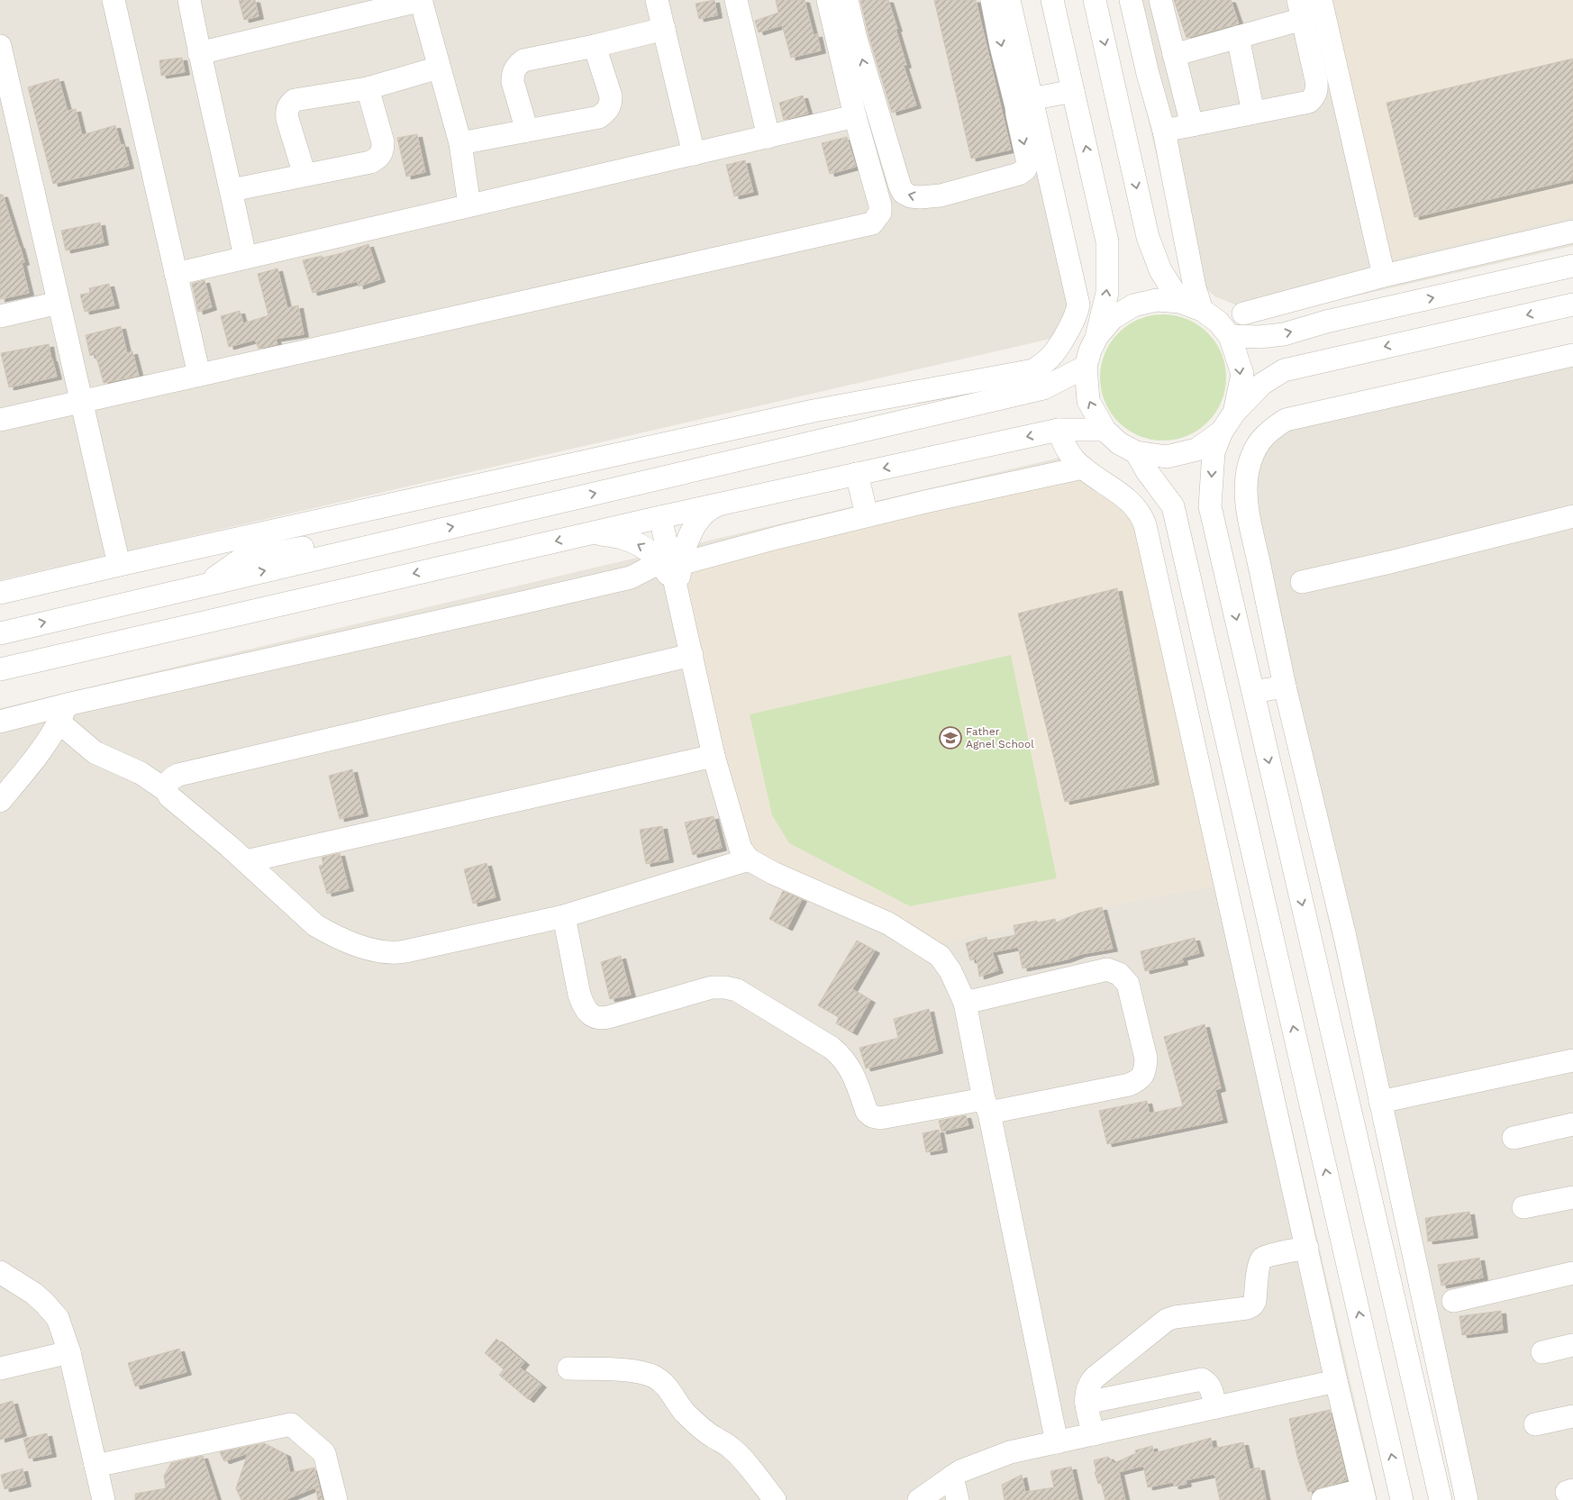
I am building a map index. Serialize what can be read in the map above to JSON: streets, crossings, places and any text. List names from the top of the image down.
{
  "places": {
    "school or university": ["Father Agnel School"]
  }
}
